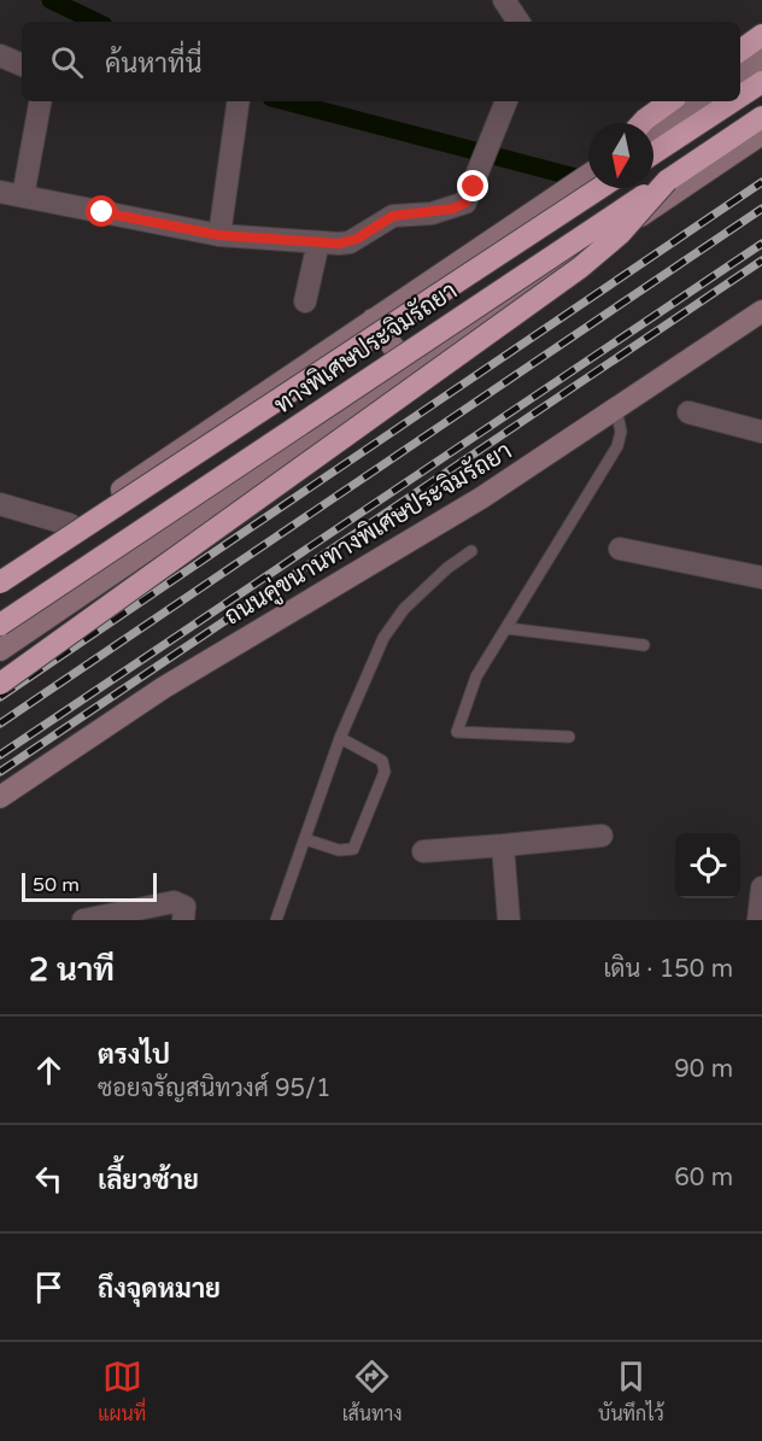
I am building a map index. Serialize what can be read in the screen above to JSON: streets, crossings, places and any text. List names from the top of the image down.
{
  "streets": {
    "highway": ["ทางพิเศษประจิมรัถยา"],
    "main road": ["ถนนคู่ขนานทางพิเศษประจิมรัถยา"]
  },
  "scale_bar": "50 m",
  "north": "bottom",
  "page": {
    "search": "ค้นหาที่นี่",
    "scale": "50 m",
    "heading": ["2 นาที", "เดิน · 150 m"],
    "list": [
      ["ตรงไป", "ซอยจรัญสนิทวงศ์ 95/1", "90 m"],
      ["เลี้ยวซ้าย", "60 m"],
      "ถึงจุดหมาย"
    ],
    "nav": ["แผนที่", "เส้นทาง", "บันทึกไว้"]
  }
}
